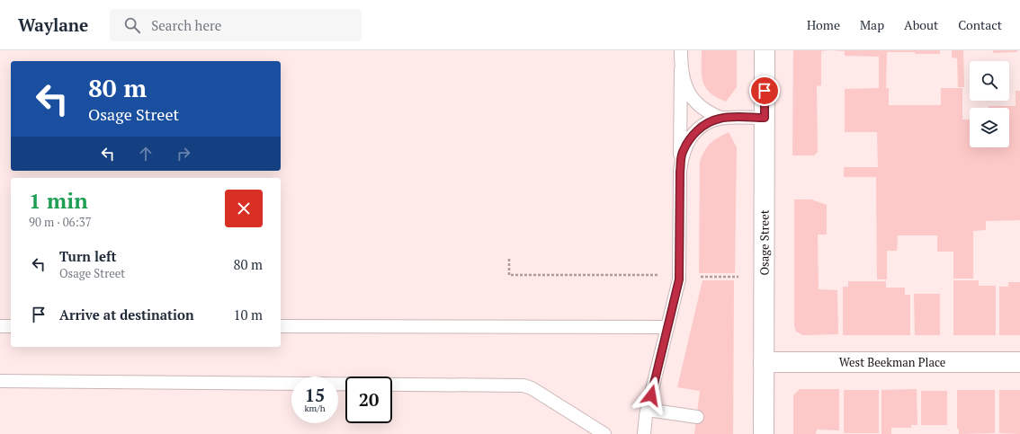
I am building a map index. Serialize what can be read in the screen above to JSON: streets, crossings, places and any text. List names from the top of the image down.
{
  "streets": {
    "street": ["Osage Street", "West Beekman Place"]
  },
  "crossings": [
    ["Osage Street", "West Beekman Place"]
  ],
  "page": {
    "header": "Waylane",
    "search": "Search here",
    "nav": [
      "Home",
      "Map",
      "About",
      "Contact"
    ],
    "turn": ["80 m", "Osage Street"],
    "heading": ["1 min", "90 m · 06:37"],
    "list": [
      {
        "name": "Turn left",
        "note": "Osage Street",
        "value": "80 m"
      },
      {
        "name": "Arrive at destination",
        "value": "10 m"
      }
    ],
    "speed": "15 km/h",
    "limit": "20"
  }
}
